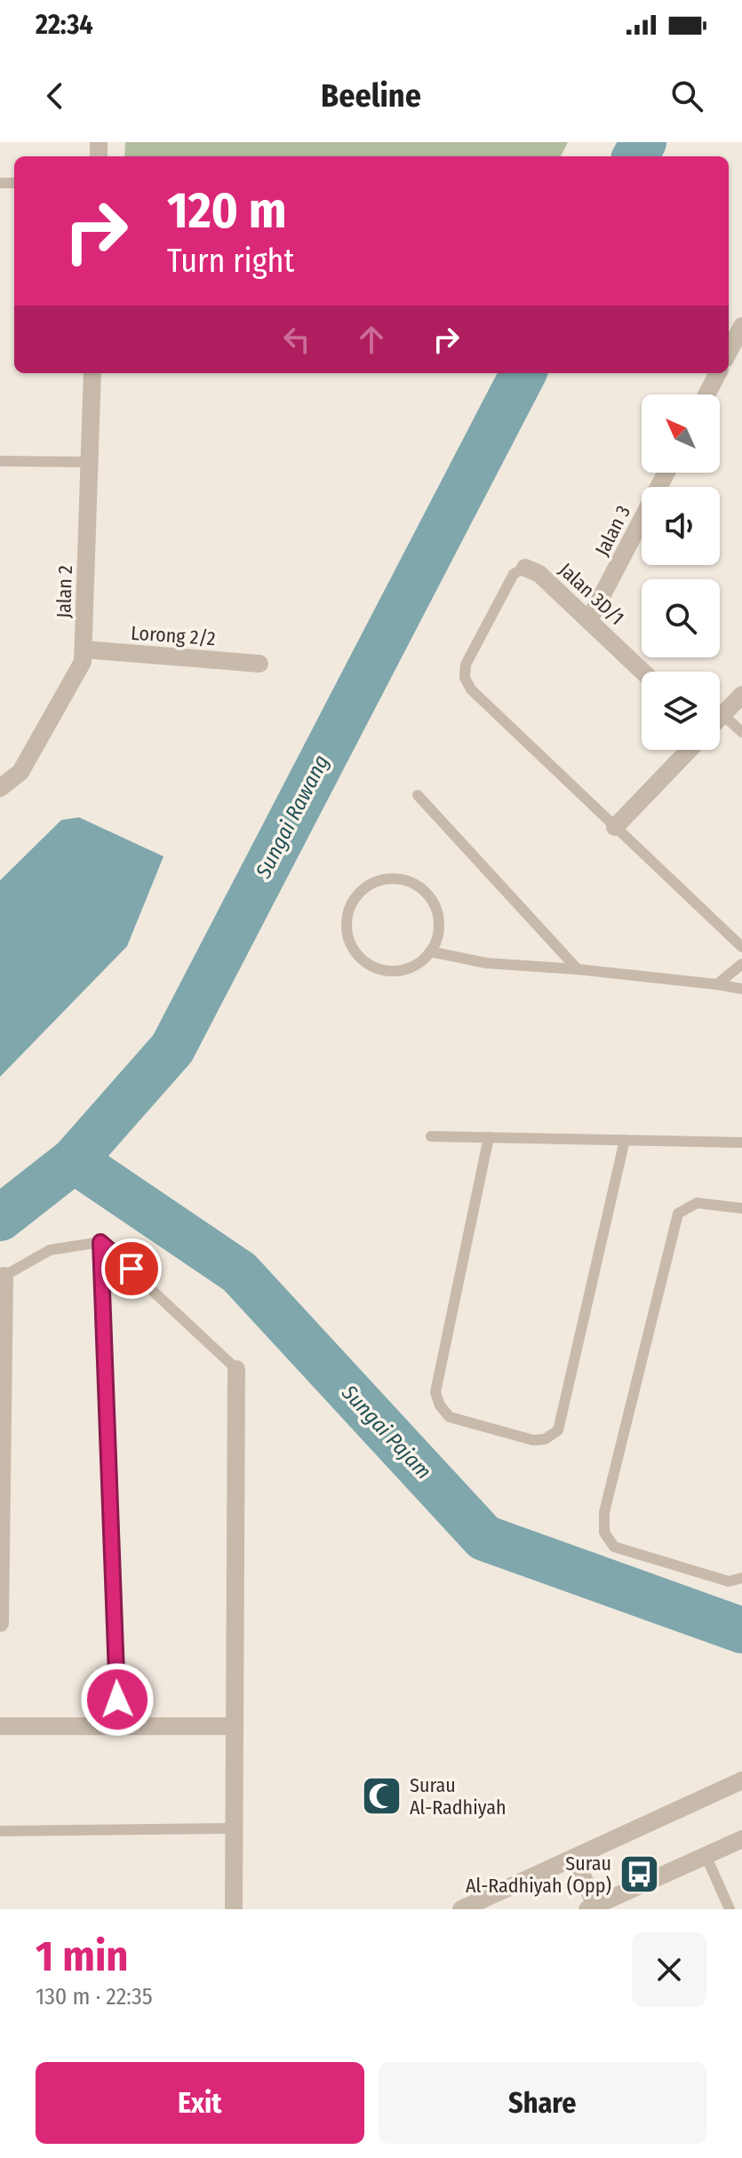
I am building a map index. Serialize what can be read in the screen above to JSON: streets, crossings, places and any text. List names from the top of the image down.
{
  "streets": {
    "street": [
      "Jalan 3",
      "Jalan 2",
      "Jalan 3D/1",
      "Lorong 2/2"
    ]
  },
  "crossings": [
    ["Jalan 3", "Jalan 3D/1"],
    ["Jalan 2", "Lorong 2/2"]
  ],
  "water": ["Sungai Rawang", "Sungai Pajam"],
  "places": {
    "mosque": ["Surau Al-Radhiyah"],
    "bus stop": ["Surau Al-Radhiyah (Opp)"]
  },
  "north": "top left",
  "page": {
    "status": "22:34",
    "header": "Beeline",
    "turn": ["120 m", "Turn right"],
    "heading": ["1 min", "130 m · 22:35"],
    "buttons": ["Exit", "Share"]
  }
}
